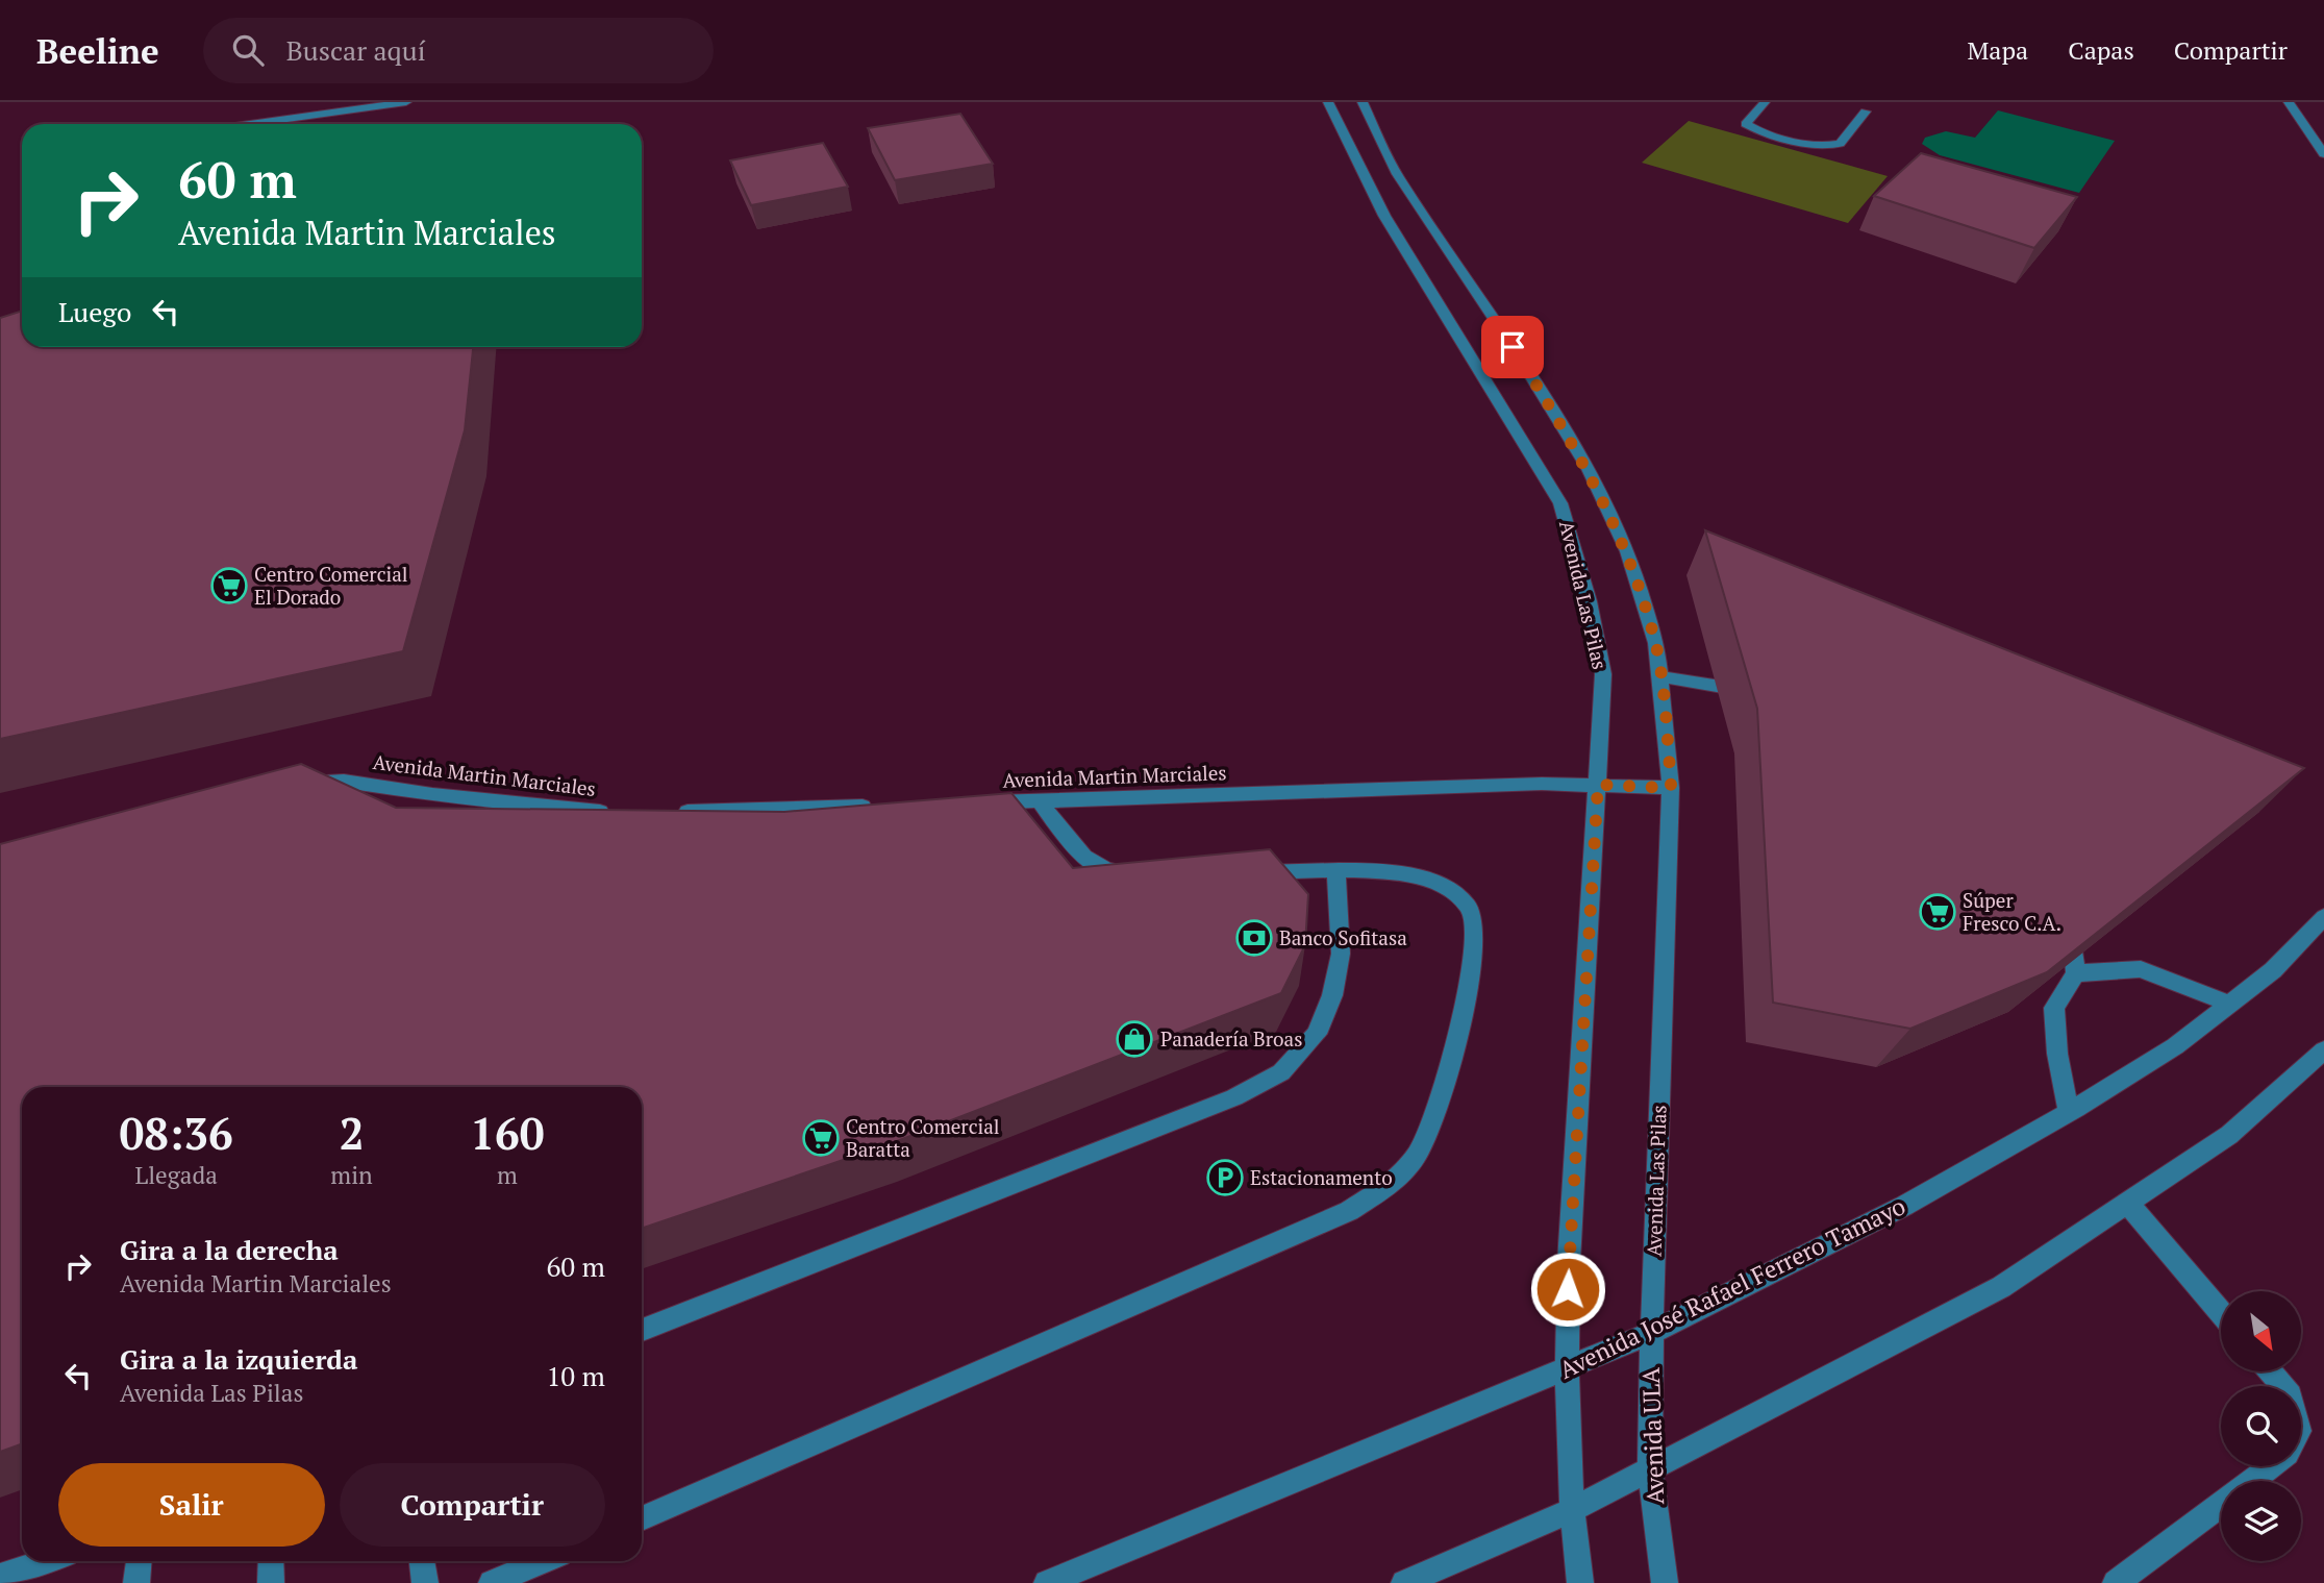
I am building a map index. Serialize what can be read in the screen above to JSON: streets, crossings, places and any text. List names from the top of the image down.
{
  "streets": {
    "street": [
      "Avenida Las Pilas",
      "Avenida Martin Marciales",
      "Avenida José Rafael Ferrero Tamayo",
      "Avenida ULA"
    ]
  },
  "crossings": [
    ["Avenida Las Pilas", "Avenida Martin Marciales"],
    ["Avenida Las Pilas", "Avenida José Rafael Ferrero Tamayo"],
    ["Avenida Las Pilas", "Avenida ULA"],
    ["Avenida José Rafael Ferrero Tamayo", "Avenida ULA"]
  ],
  "places": {
    "supermarket": ["Centro Comercial El Dorado", "Súper Fresco C.A.", "Centro Comercial Baratta"],
    "bank": ["Banco Sofitasa"],
    "shop": ["Panadería Broas"],
    "parking": ["Estacionamento"]
  },
  "north": "bottom right",
  "page": {
    "header": "Beeline",
    "search": "Buscar aquí",
    "nav": ["Mapa", "Capas", "Compartir"],
    "turn": ["60 m", "Avenida Martin Marciales"],
    "then": "Luego",
    "eta": [
      "08:36",
      "Llegada",
      "2",
      "min",
      "160",
      "m"
    ],
    "list": [
      {
        "name": "Gira a la derecha",
        "note": "Avenida Martin Marciales",
        "value": "60 m"
      },
      {
        "name": "Gira a la izquierda",
        "note": "Avenida Las Pilas",
        "value": "10 m"
      }
    ],
    "buttons": ["Salir", "Compartir"]
  }
}
